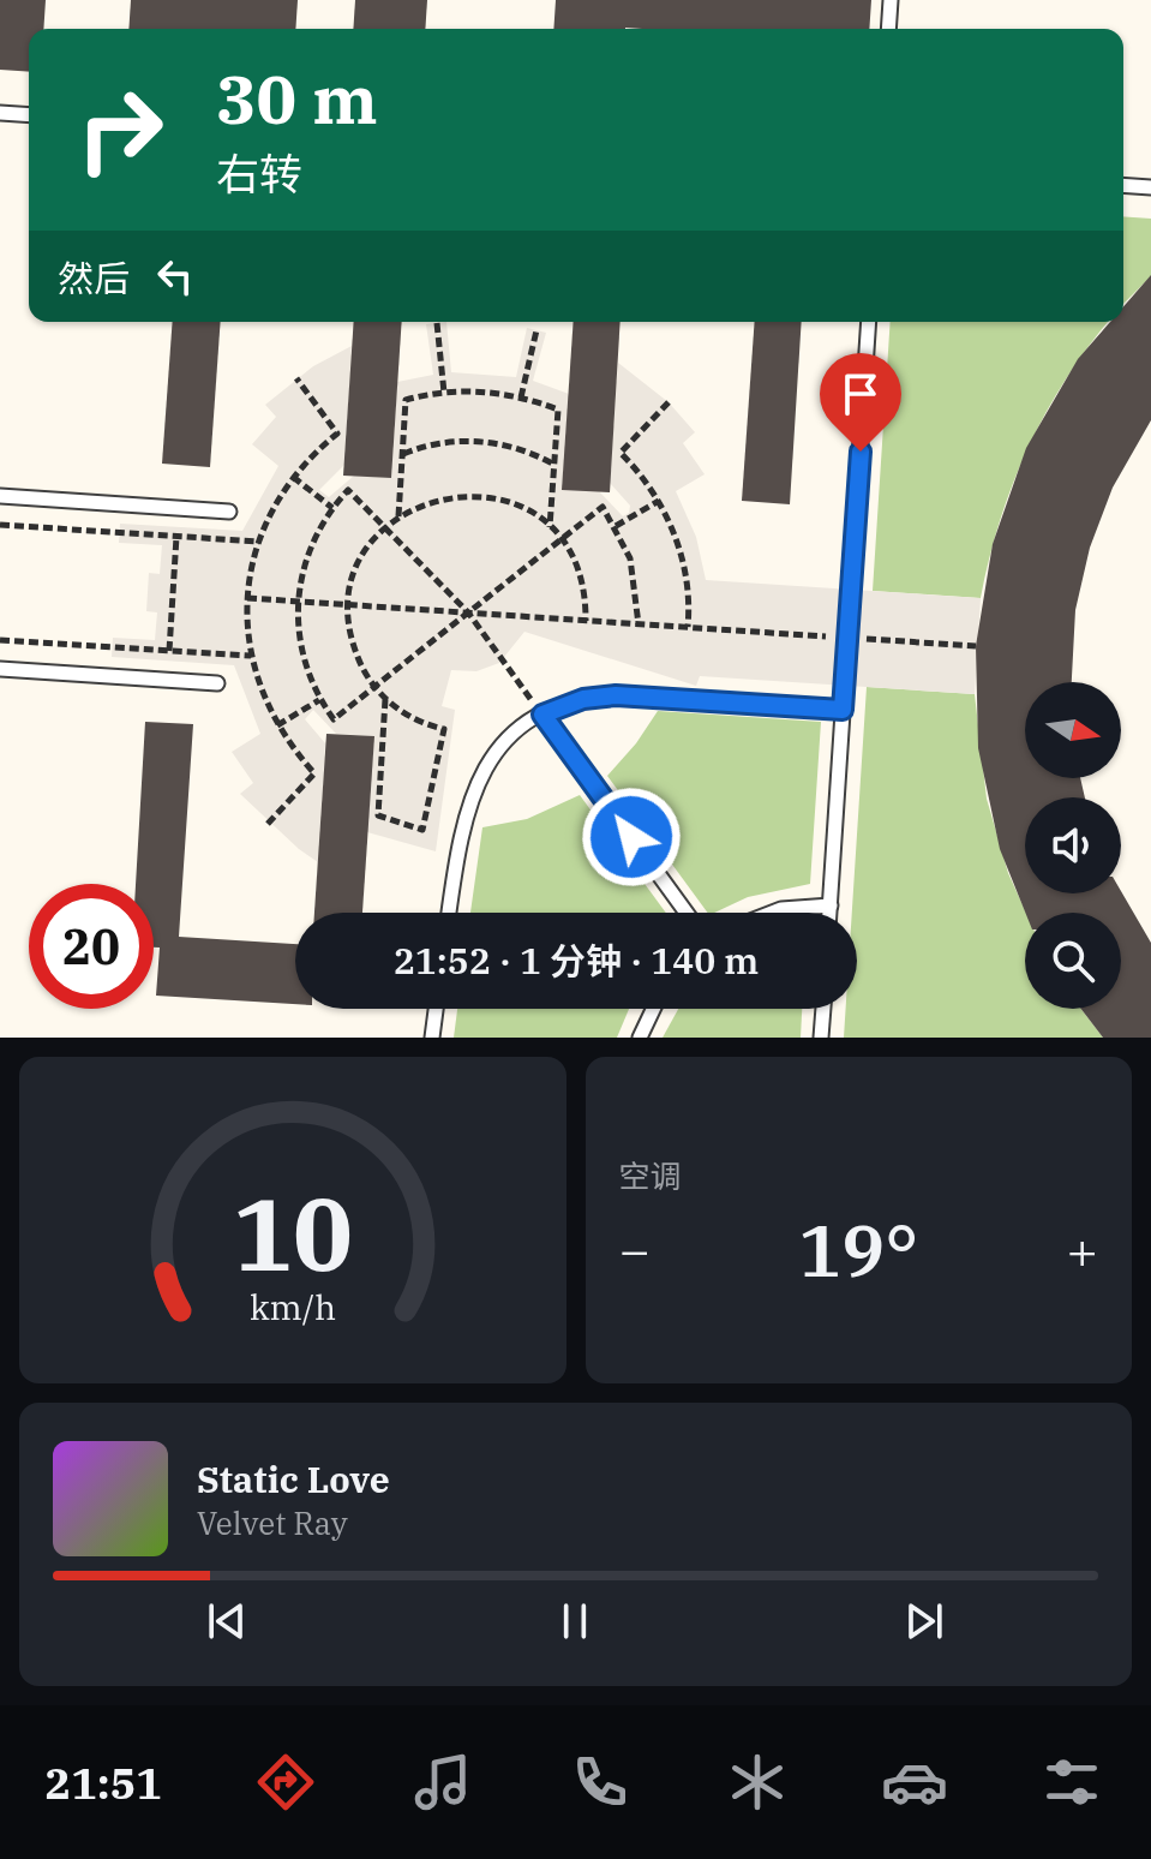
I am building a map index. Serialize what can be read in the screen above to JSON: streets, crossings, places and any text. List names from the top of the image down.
{
  "north": "right",
  "page": {
    "turn": ["30 m", "右转"],
    "then": "然后",
    "limit": "20",
    "trip": "21:52 · 1 分钟 · 140 m",
    "tile": "空调",
    "heat": ["−", "19°", "+"],
    "song": ["Static Love", "Velvet Ray"],
    "tabs": "21:51",
    "gauge": ["10", "km/h"]
  }
}
